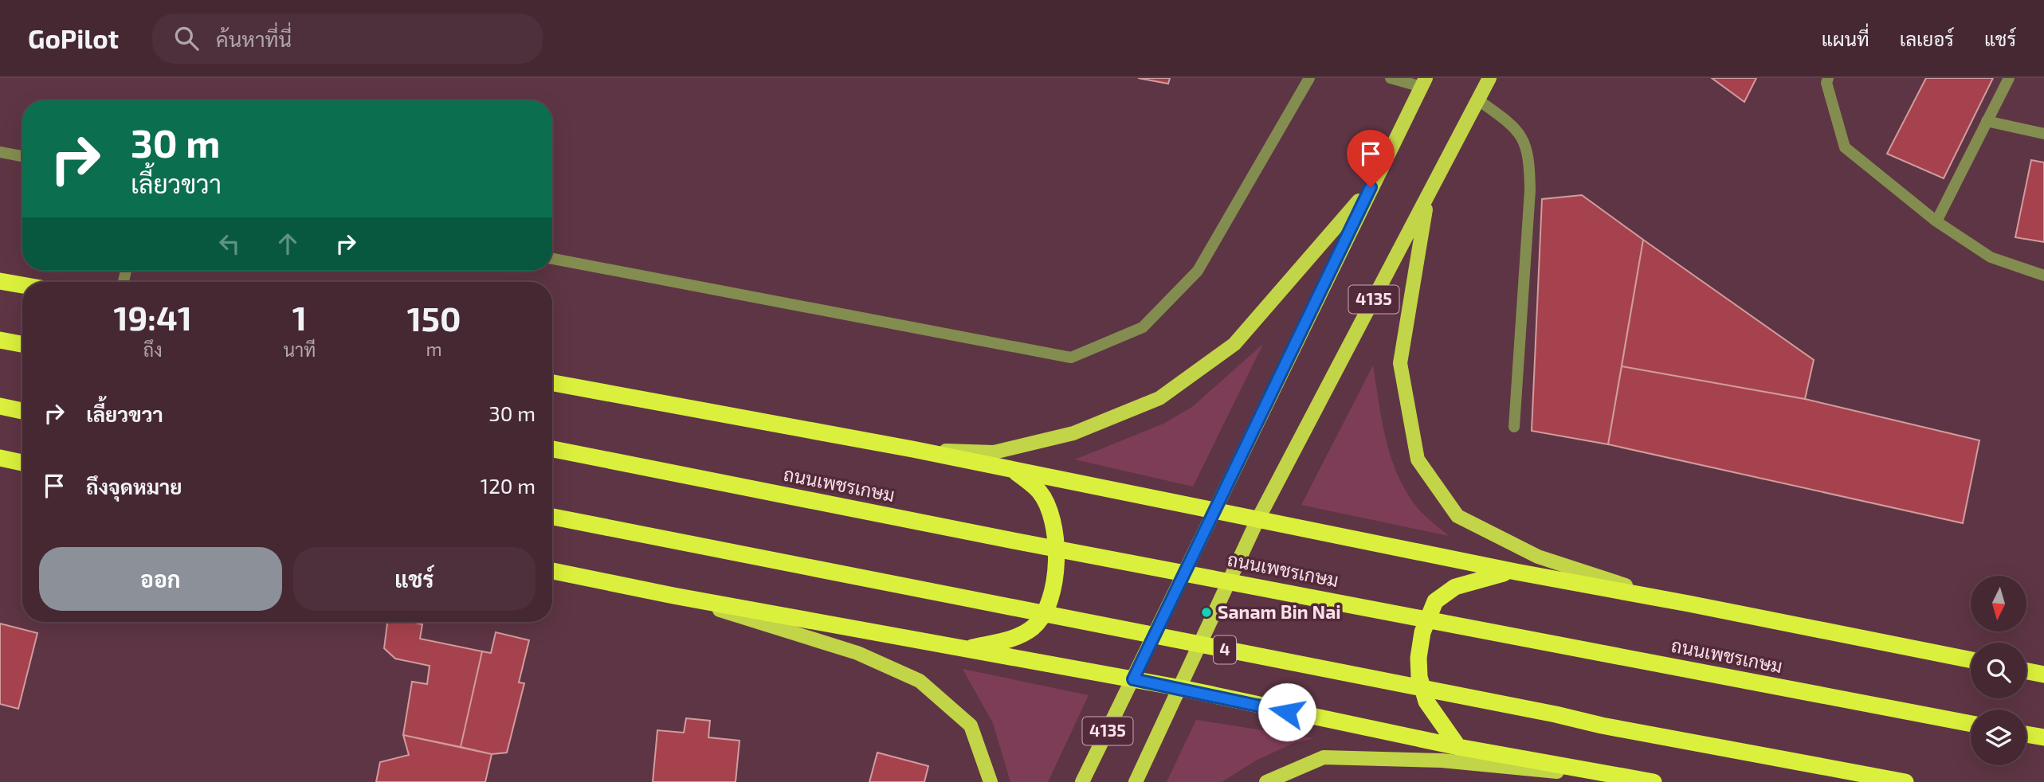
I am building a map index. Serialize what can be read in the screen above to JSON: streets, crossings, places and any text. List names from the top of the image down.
{
  "streets": {
    "highway": ["ถนนเพชรเกษม", "4"],
    "main road": ["4135"]
  },
  "places": ["Sanam Bin Nai"],
  "north": "bottom",
  "page": {
    "header": "GoPilot",
    "search": "ค้นหาที่นี่",
    "nav": ["แผนที่", "เลเยอร์", "แชร์"],
    "turn": ["30 m", "เลี้ยวขวา"],
    "eta": [
      "19:41",
      "ถึง",
      "1",
      "นาที",
      "150",
      "m"
    ],
    "list": [
      {
        "name": "เลี้ยวขวา",
        "value": "30 m"
      },
      {
        "name": "ถึงจุดหมาย",
        "value": "120 m"
      }
    ],
    "buttons": ["ออก", "แชร์"]
  }
}
